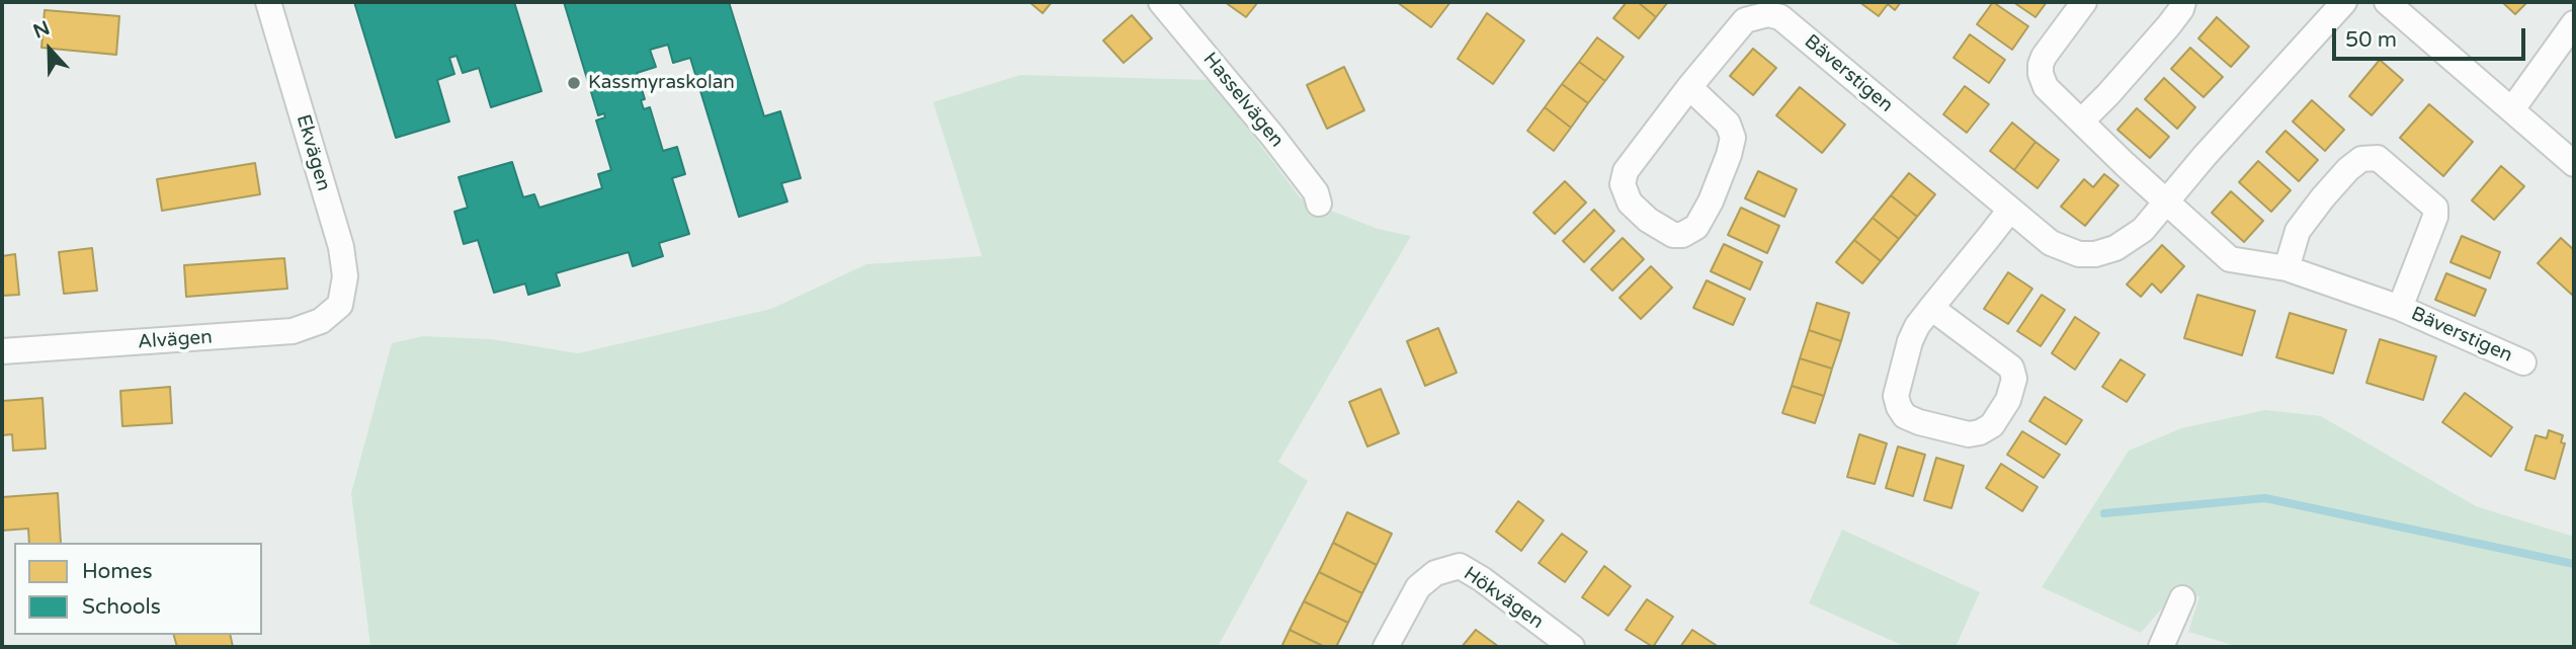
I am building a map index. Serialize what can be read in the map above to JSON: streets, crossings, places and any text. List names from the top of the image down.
{
  "streets": {
    "street": [
      "Bäverstigen",
      "Hasselvägen",
      "Ekvägen",
      "Alvägen",
      "Hökvägen"
    ]
  },
  "crossings": [
    ["Ekvägen", "Alvägen"]
  ],
  "places": ["Kassmyraskolan"],
  "legend": ["Homes", "Schools"],
  "scale_bar": "50 m",
  "north": "top"
}
